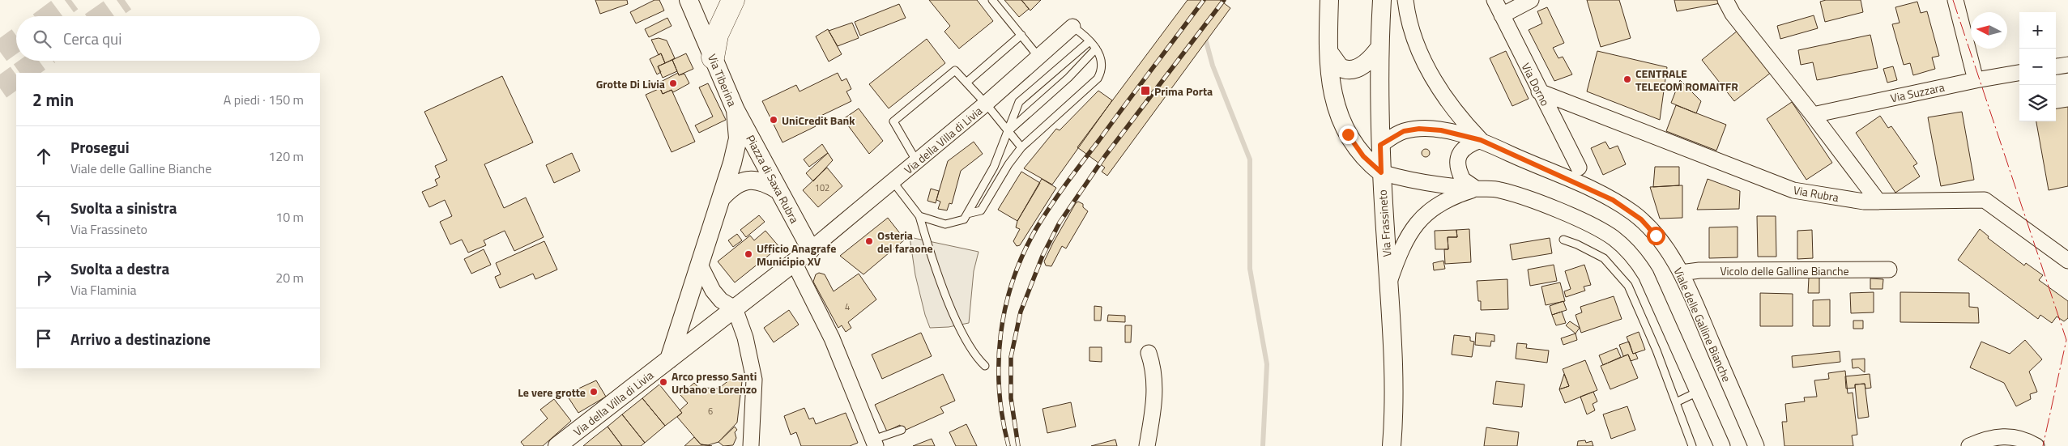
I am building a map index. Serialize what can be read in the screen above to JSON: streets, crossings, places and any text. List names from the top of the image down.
{
  "streets": {
    "street": [
      "Via Tiberina",
      "Via Dorno",
      "Via Suzzara",
      "Via della Villa di Livia",
      "Piazza di Saxa Rubra",
      "Via Rubra",
      "Via Frassineto",
      "Vicolo delle Galline Bianche",
      "Viale delle Galline Bianche"
    ]
  },
  "crossings": [
    ["Via Tiberina", "Via della Villa di Livia"],
    ["Via Tiberina", "Piazza di Saxa Rubra"],
    ["Via Dorno", "Via Rubra"],
    ["Via della Villa di Livia", "Piazza di Saxa Rubra"],
    ["Via Frassineto", "Viale delle Galline Bianche"],
    ["Vicolo delle Galline Bianche", "Viale delle Galline Bianche"]
  ],
  "places": {
    "other": [
      "CENTRALE TELECOM ROMAITFR",
      "Grotte Di Livia",
      "UniCredit Bank",
      "Osteria del faraone",
      "Ufficio Anagrafe Municipio XV",
      "Arco presso Santi Urbano e Lorenzo",
      "Le vere grotte"
    ],
    "transit": ["Prima Porta"]
  },
  "house_numbers": ["102", "4", "6"],
  "north": "left",
  "page": {
    "map_buttons": ["+", "−"],
    "search": "Cerca qui",
    "heading": ["2 min", "A piedi · 150 m"],
    "list": [
      ["Prosegui", "Viale delle Galline Bianche", "120 m"],
      ["Svolta a sinistra", "Via Frassineto", "10 m"],
      ["Svolta a destra", "Via Flaminia", "20 m"],
      "Arrivo a destinazione"
    ]
  }
}
